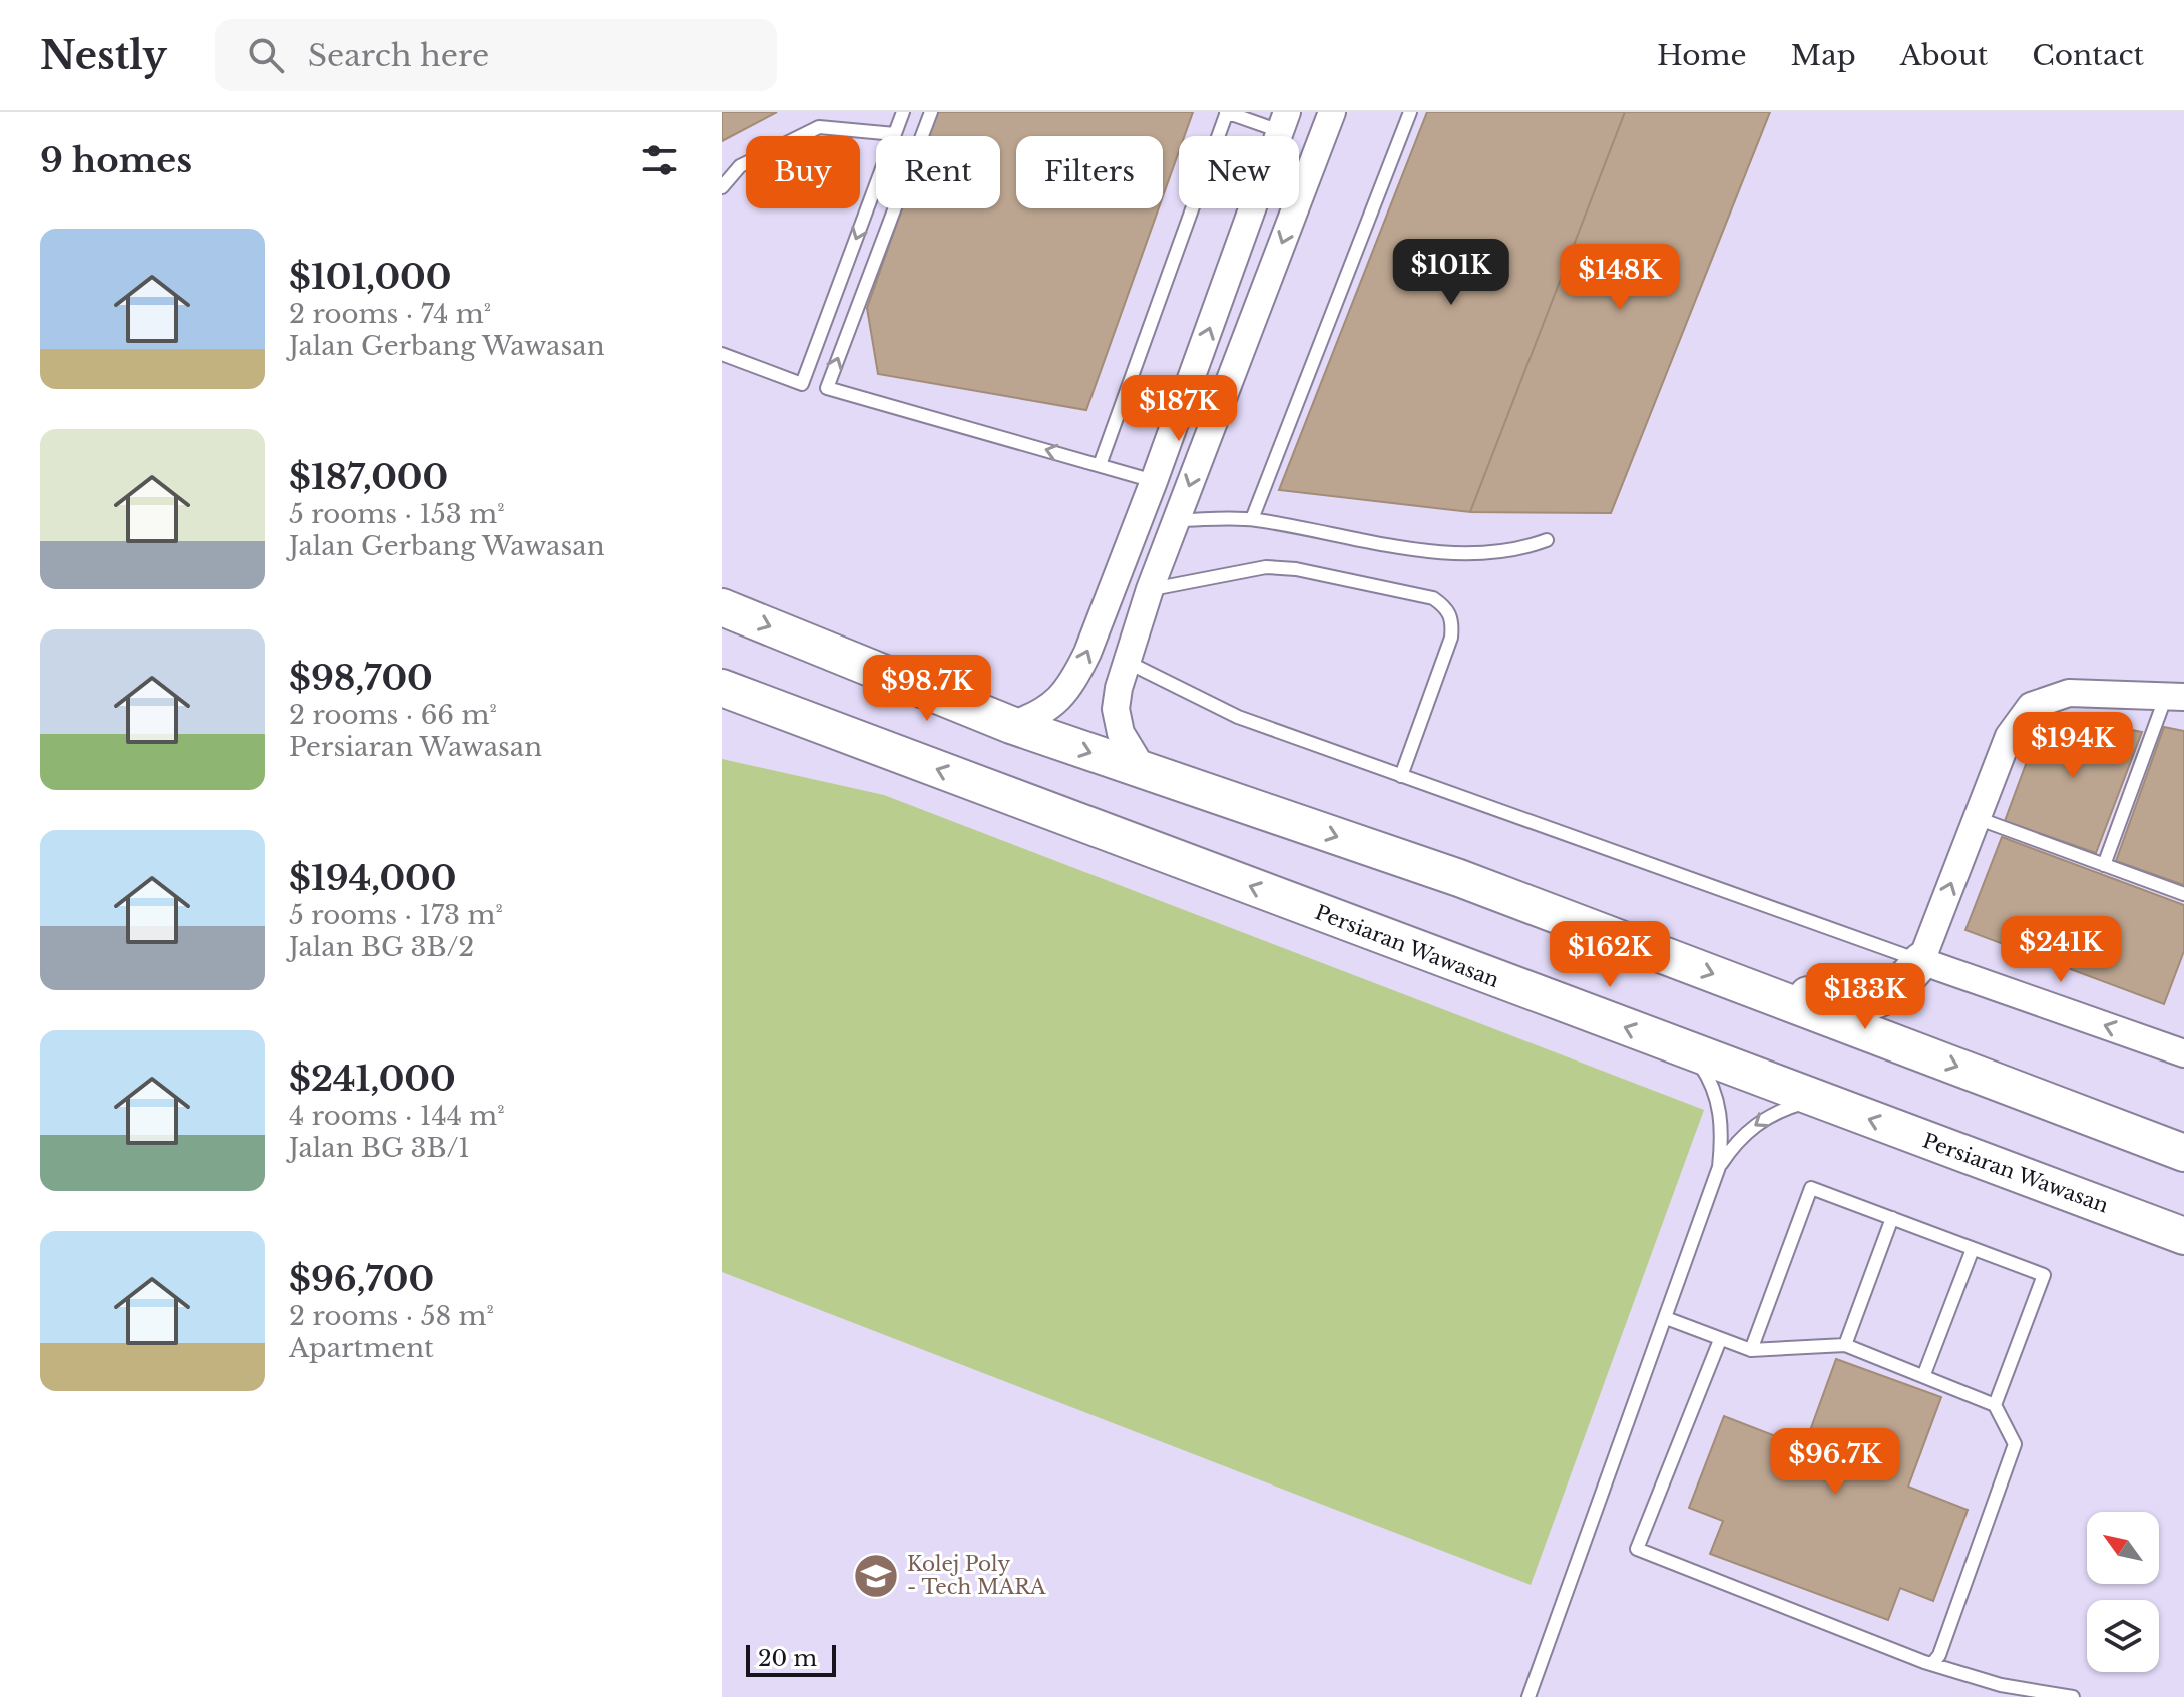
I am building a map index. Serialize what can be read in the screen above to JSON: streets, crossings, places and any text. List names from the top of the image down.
{
  "streets": {
    "main road": ["Persiaran Wawasan"]
  },
  "places": {
    "school or university": ["Kolej Poly - Tech MARA"]
  },
  "scale_bar": "20 m",
  "north": "top left",
  "page": {
    "header": "Nestly",
    "search": "Search here",
    "nav": [
      "Home",
      "Map",
      "About",
      "Contact"
    ],
    "heading": "9 homes",
    "chip": [
      "Buy",
      "Rent",
      "Filters",
      "New"
    ],
    "list": [
      {
        "name": "$101,000",
        "note": "2 rooms · 74 m² · Jalan Gerbang Wawasan"
      },
      {
        "name": "$187,000",
        "note": "5 rooms · 153 m² · Jalan Gerbang Wawasan"
      },
      {
        "name": "$98,700",
        "note": "2 rooms · 66 m² · Persiaran Wawasan"
      },
      {
        "name": "$194,000",
        "note": "5 rooms · 173 m² · Jalan BG 3B/2"
      },
      {
        "name": "$241,000",
        "note": "4 rooms · 144 m² · Jalan BG 3B/1"
      },
      {
        "name": "$96,700",
        "note": "2 rooms · 58 m² · Apartment"
      }
    ],
    "price": [
      "$101K",
      "$148K",
      "$187K",
      "$98.7K",
      "$194K",
      "$241K",
      "$162K",
      "$133K",
      "$96.7K"
    ],
    "scale": "20 m"
  }
}
